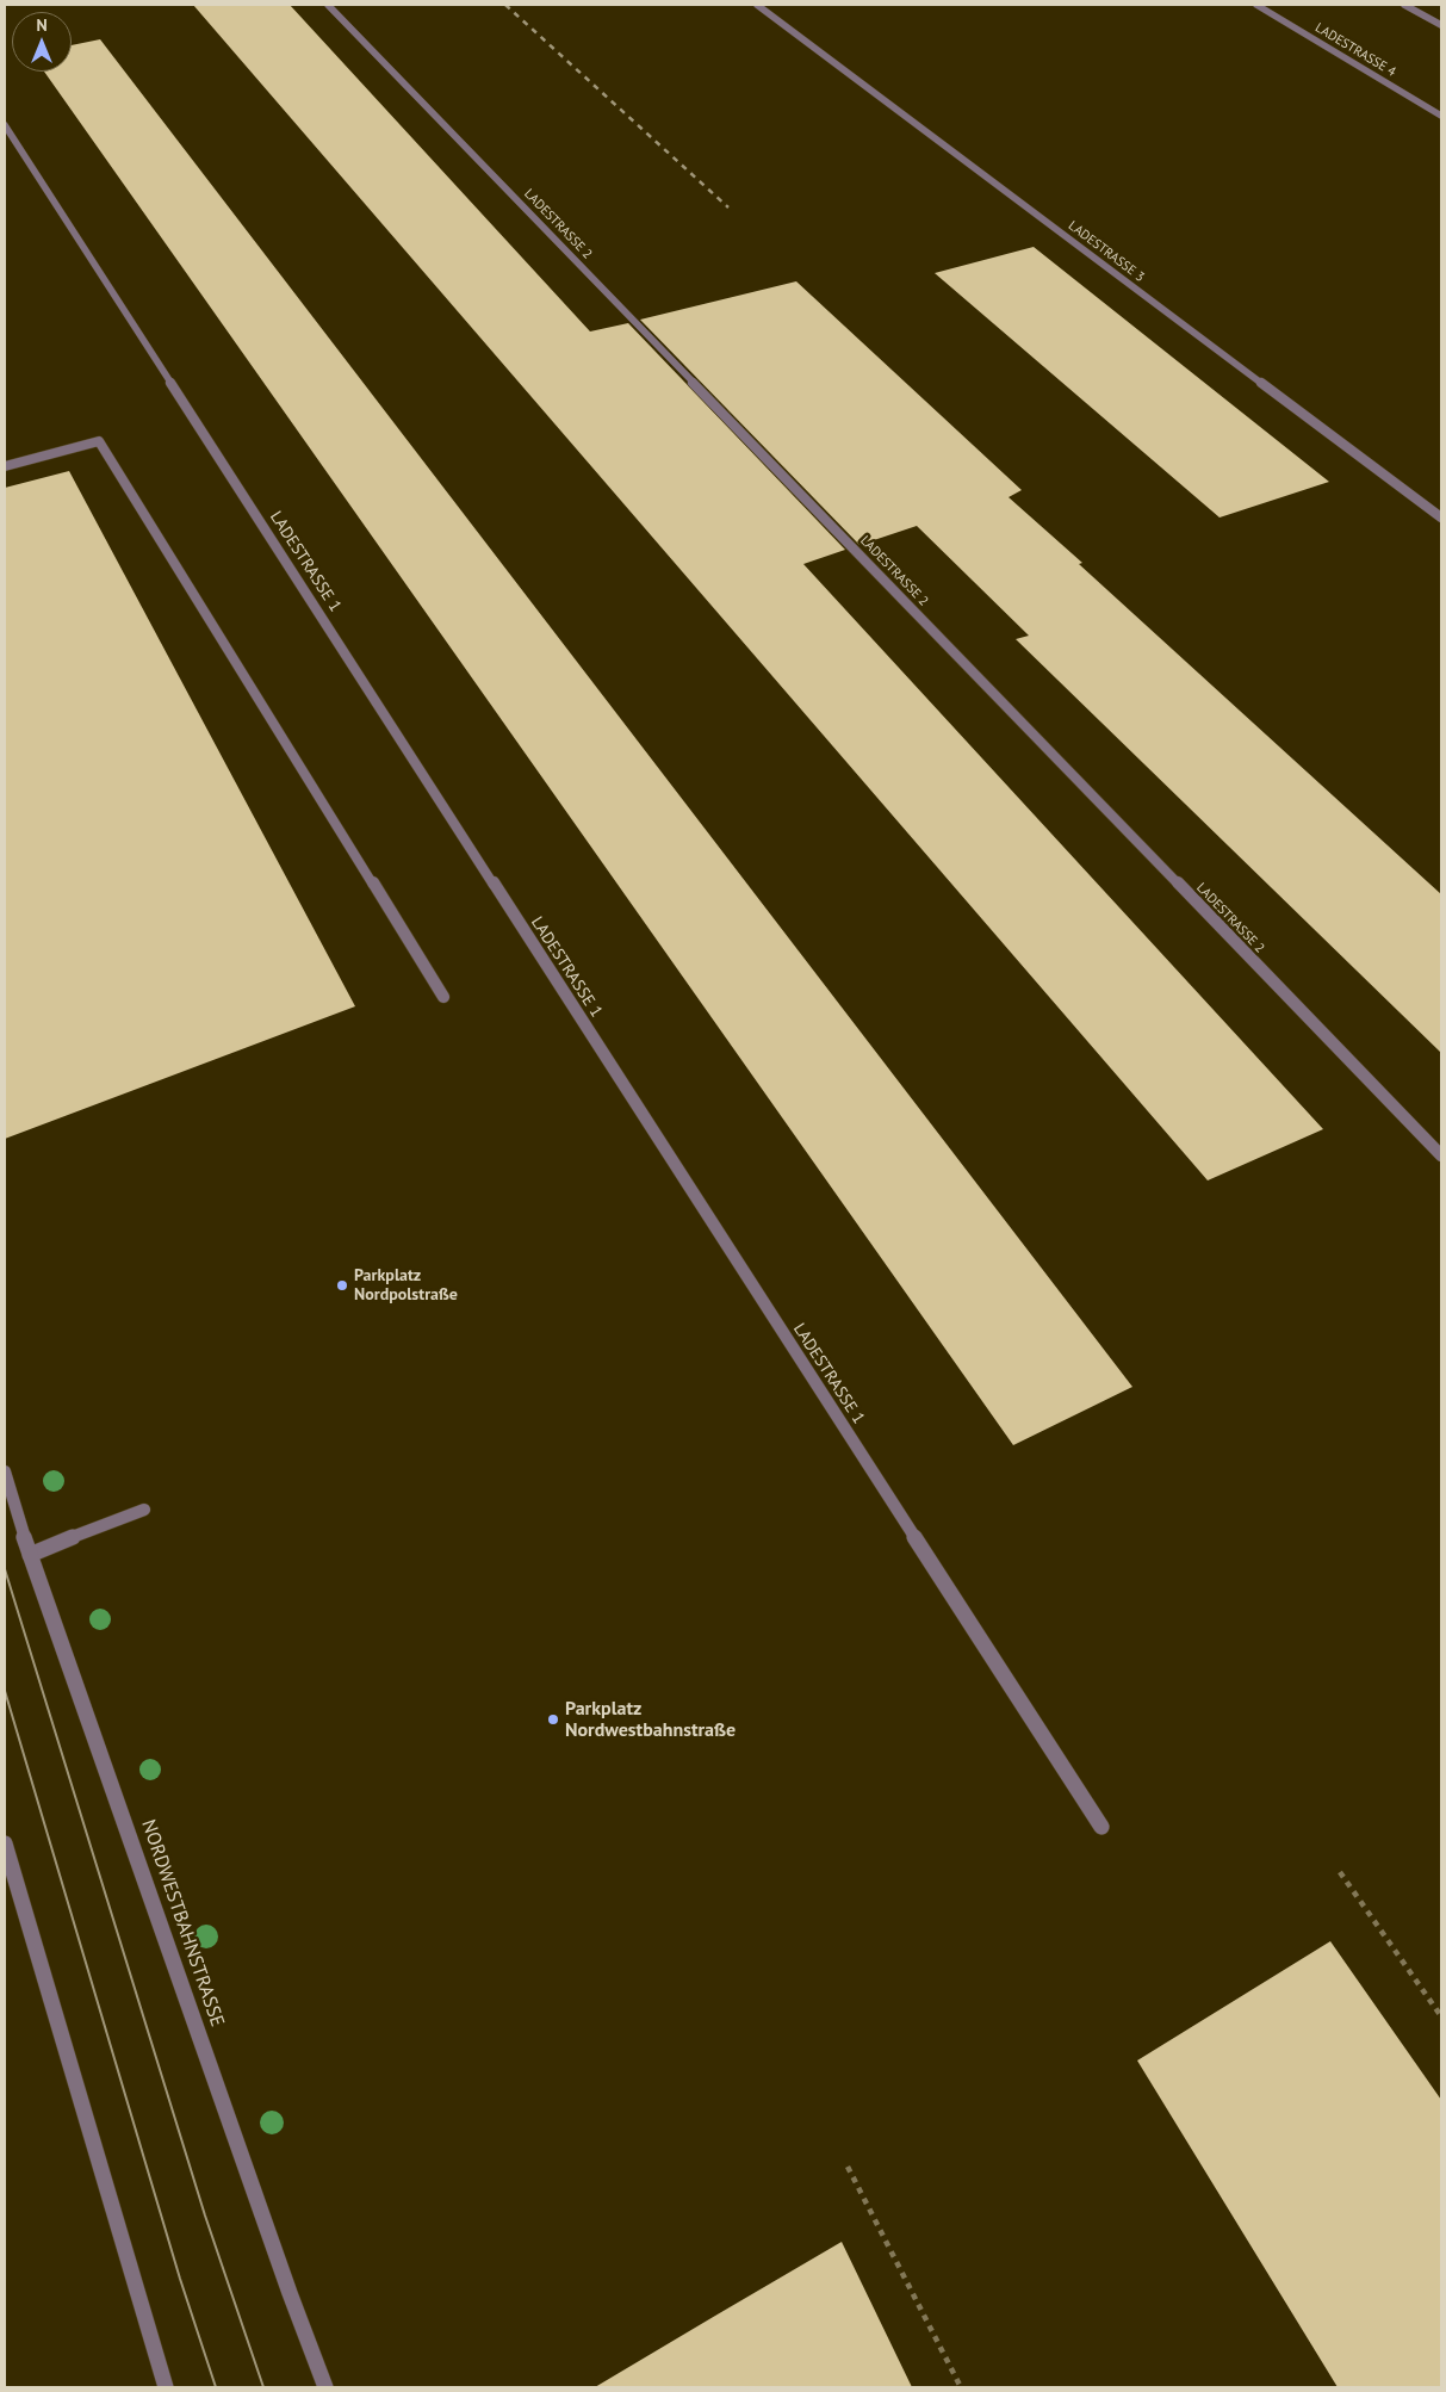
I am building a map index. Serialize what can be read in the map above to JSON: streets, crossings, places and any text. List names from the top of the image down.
{
  "streets": {
    "street": [
      "LADESTRASSE 4",
      "LADESTRASSE 2",
      "LADESTRASSE 3",
      "LADESTRASSE 1",
      "NORDWESTBAHNSTRASSE"
    ]
  },
  "places": ["Parkplatz Nordpolstraße", "Parkplatz Nordwestbahnstraße"],
  "north": "top"
}
